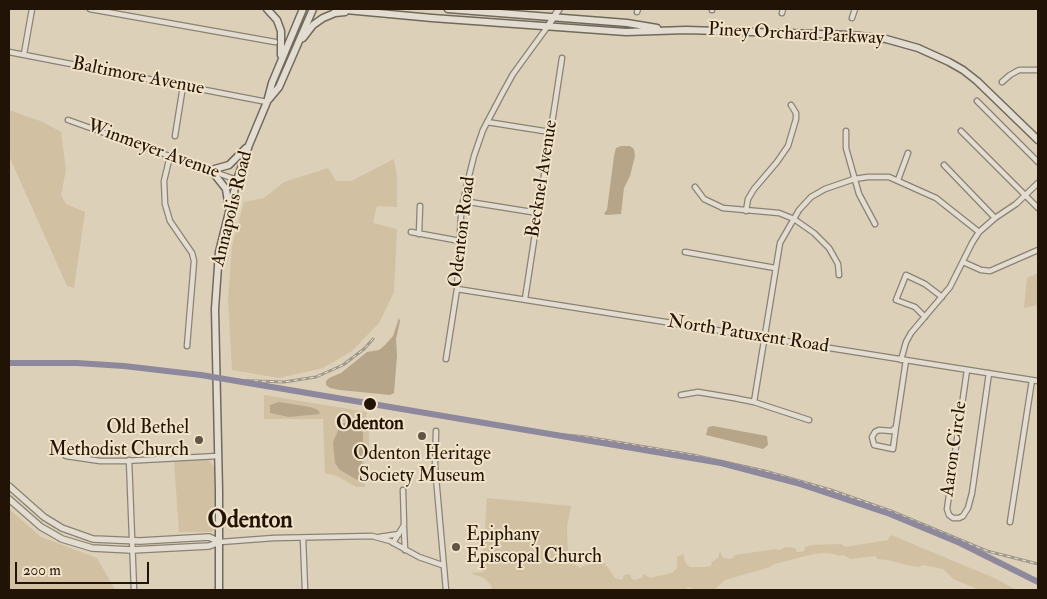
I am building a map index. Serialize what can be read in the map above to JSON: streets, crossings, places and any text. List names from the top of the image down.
{
  "streets": {
    "main road": ["Piney Orchard Parkway", "Annapolis Road"],
    "street": [
      "Baltimore Avenue",
      "Winmeyer Avenue",
      "Becknel Avenue",
      "Odenton Road",
      "North Patuxent Road",
      "Aaron Circle"
    ]
  },
  "crossings": [
    ["Piney Orchard Parkway", "Odenton Road"],
    ["Baltimore Avenue", "Annapolis Road"],
    ["Winmeyer Avenue", "Annapolis Road"],
    ["Becknel Avenue", "North Patuxent Road"],
    ["Odenton Road", "North Patuxent Road"],
    ["North Patuxent Road", "Aaron Circle"]
  ],
  "districts": ["Odenton"],
  "places": [
    "Odenton",
    "Odenton Heritage Society Museum",
    "Old Bethel Methodist Church",
    "Epiphany Episcopal Church"
  ],
  "scale_bar": "200 m"
}
